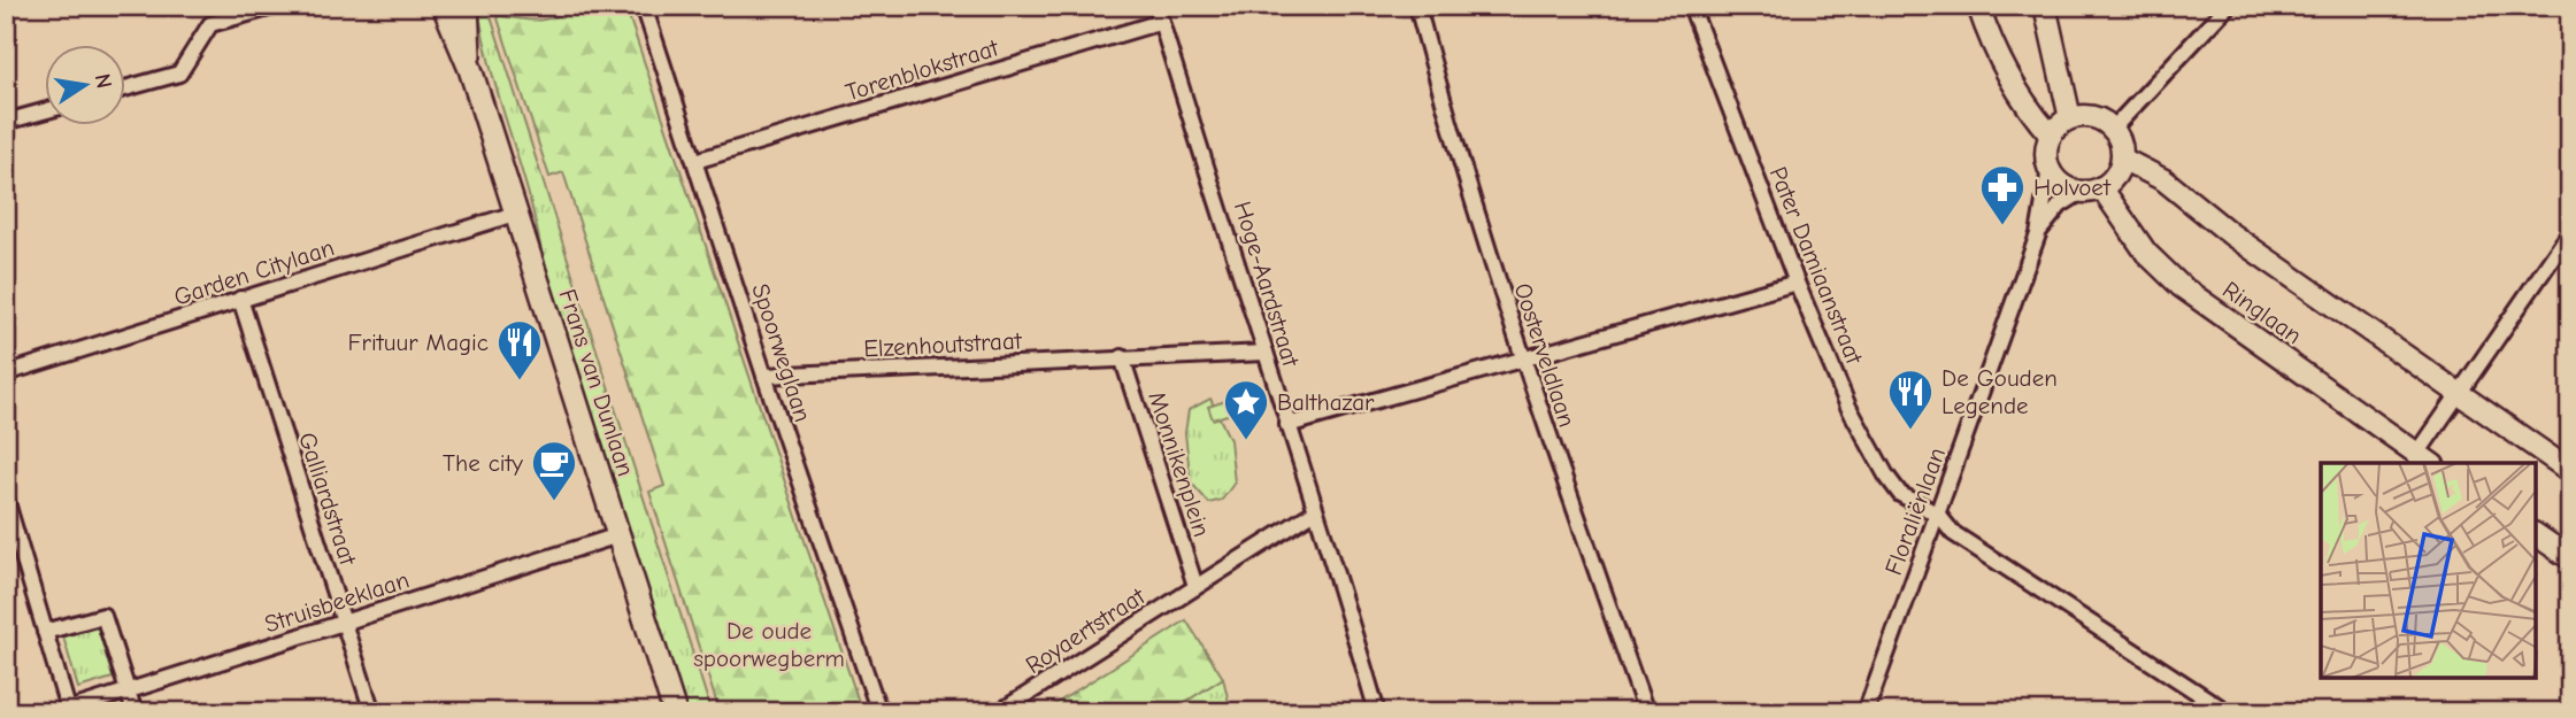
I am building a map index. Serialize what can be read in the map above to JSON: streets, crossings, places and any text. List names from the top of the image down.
{
  "streets": {
    "main road": ["Frans van Dunlaan"],
    "street": [
      "Torenblokstraat",
      "Pater Damiaanstraat",
      "Garden Citylaan",
      "Hoge-Aardstraat",
      "Ringlaan",
      "Elzenhoutstraat",
      "Spoorweglaan",
      "Oosterveldlaan",
      "Monnikenplein",
      "Galliardstraat",
      "Floraliënlaan",
      "Struisbeeklaan",
      "Royaertstraat"
    ]
  },
  "crossings": [
    ["Torenblokstraat", "Hoge-Aardstraat"],
    ["Torenblokstraat", "Spoorweglaan"],
    ["Pater Damiaanstraat", "Floraliënlaan"],
    ["Garden Citylaan", "Frans van Dunlaan"],
    ["Garden Citylaan", "Galliardstraat"],
    ["Hoge-Aardstraat", "Monnikenplein"],
    ["Ringlaan", "Floraliënlaan"],
    ["Elzenhoutstraat", "Spoorweglaan"],
    ["Elzenhoutstraat", "Monnikenplein"],
    ["Frans van Dunlaan", "Struisbeeklaan"],
    ["Monnikenplein", "Royaertstraat"],
    ["Galliardstraat", "Struisbeeklaan"]
  ],
  "parks": ["De oude spoorwegberm"],
  "places": {
    "pharmacy": ["Holvoet"],
    "restaurant": ["Frituur Magic", "De Gouden Legende"],
    "place": ["Balthazar"],
    "cafe": ["The city"]
  },
  "north": "right"
}
